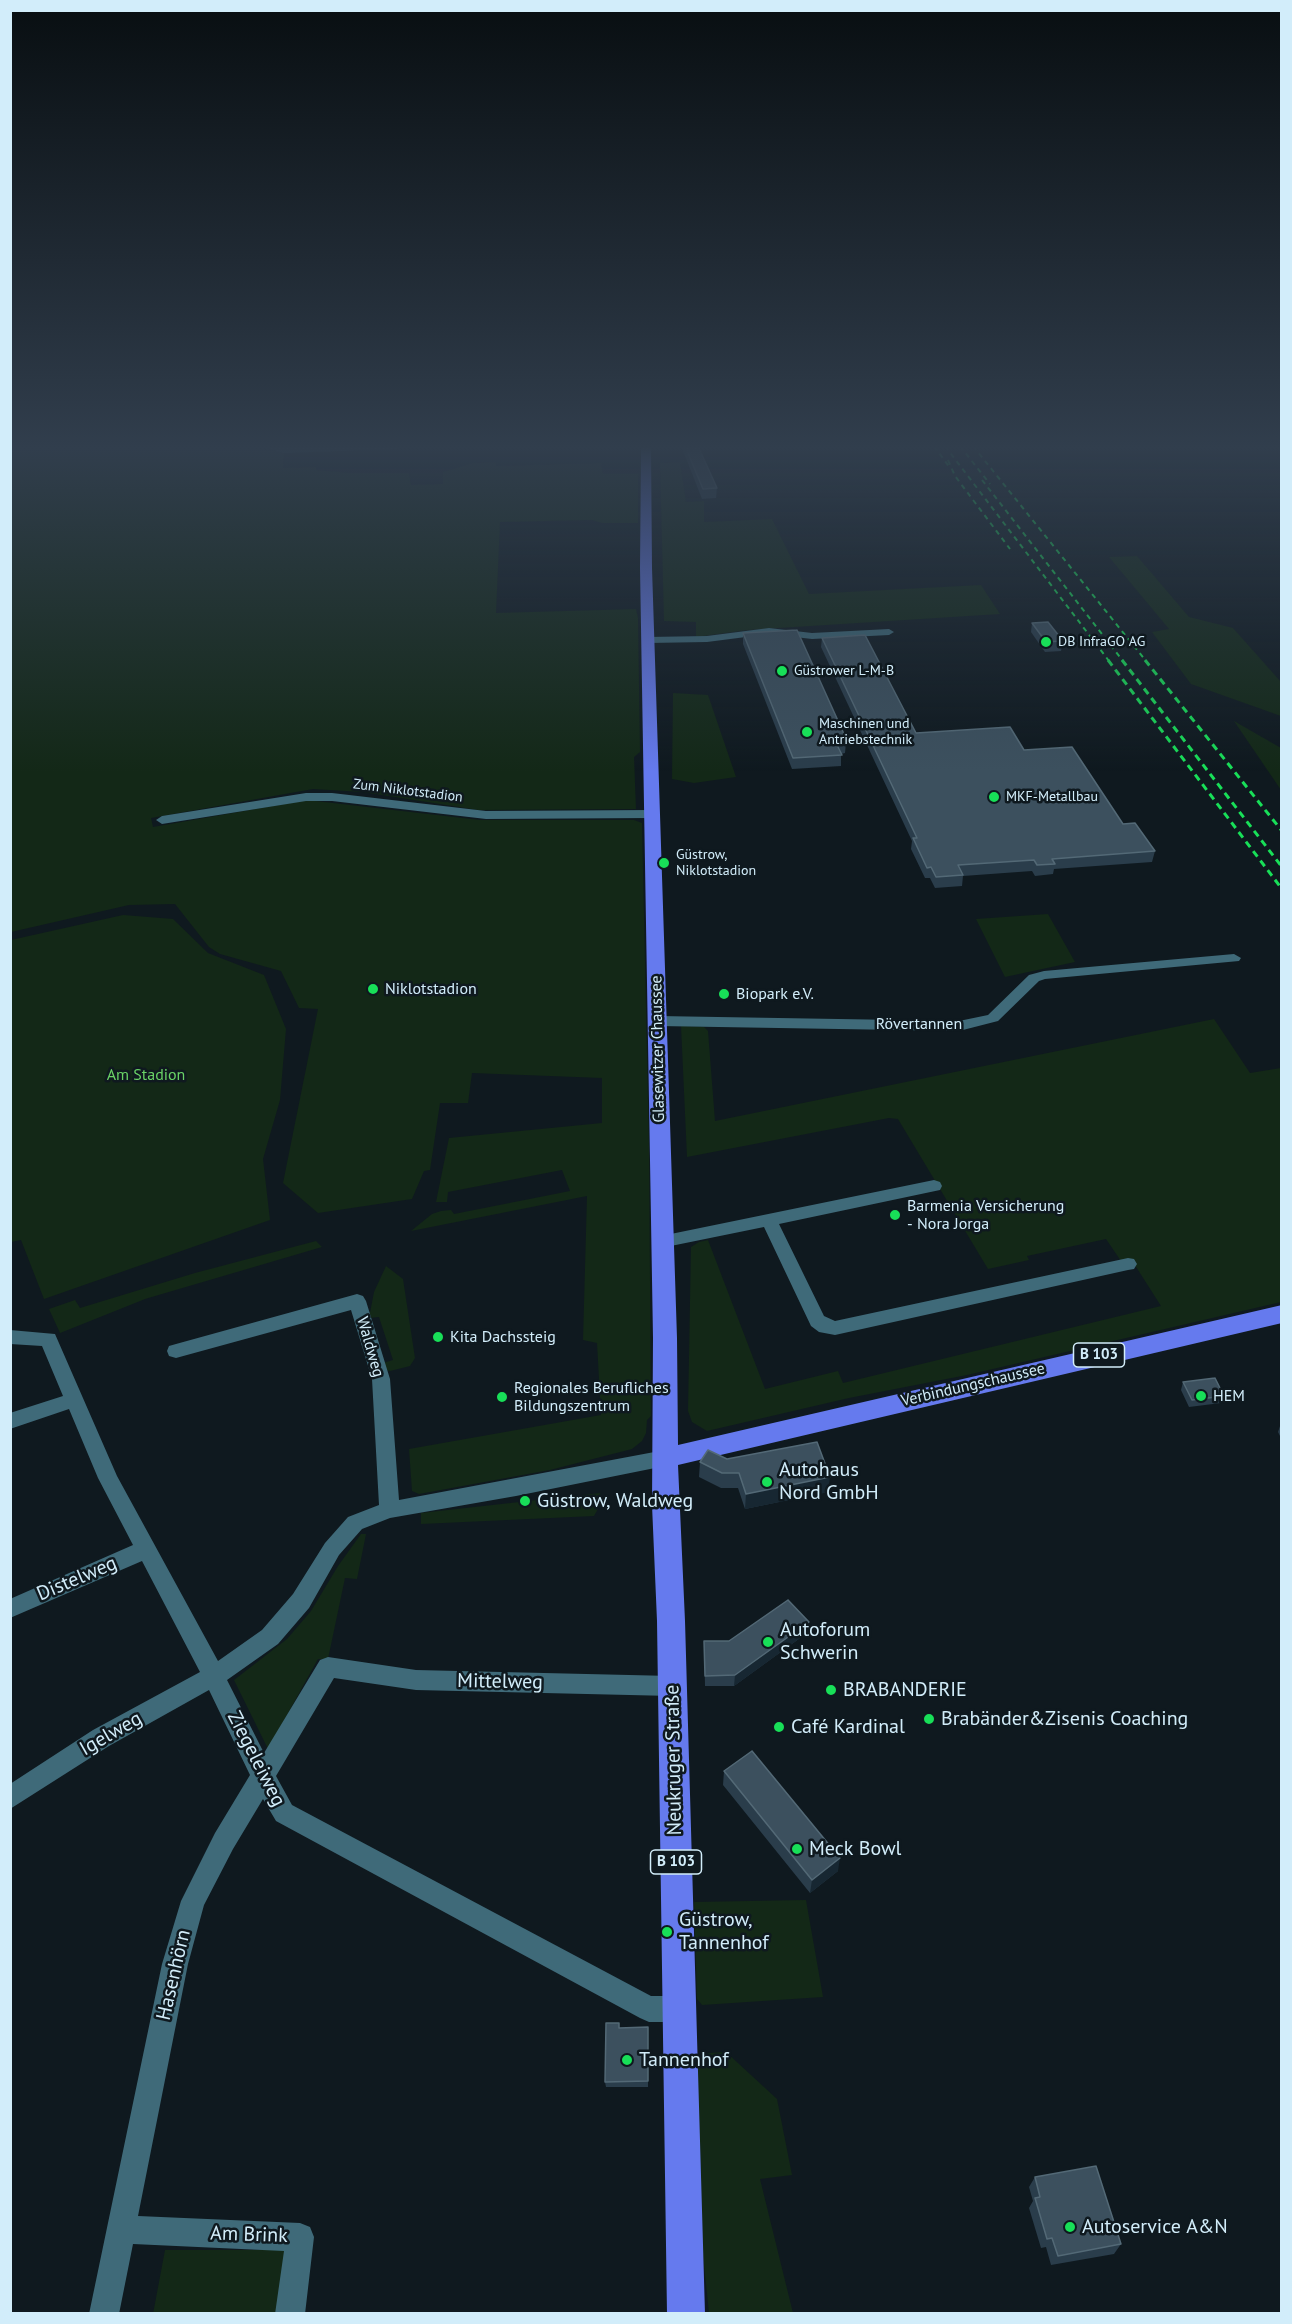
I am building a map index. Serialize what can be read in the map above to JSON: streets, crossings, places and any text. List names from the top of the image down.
{
  "streets": {
    "main road": [
      "Glasewitzer Chaussee",
      "B 103",
      "Verbindungschaussee",
      "Neukruger Straße"
    ],
    "street": [
      "Zum Niklotstadion",
      "Rövertannen",
      "Waldweg",
      "Distelweg",
      "Mittelweg",
      "Igelweg",
      "Ziegeleiweg",
      "Hasenhörn",
      "Am Brink"
    ]
  },
  "crossings": [
    ["Zum Niklotstadion", "Glasewitzer Chaussee"],
    ["Rövertannen", "Glasewitzer Chaussee"],
    ["Glasewitzer Chaussee", "Verbindungschaussee"],
    ["Glasewitzer Chaussee", "Neukruger Straße"],
    ["Verbindungschaussee", "Neukruger Straße"],
    ["Distelweg", "Ziegeleiweg"],
    ["Mittelweg", "Neukruger Straße"],
    ["Mittelweg", "Hasenhörn"],
    ["Igelweg", "Ziegeleiweg"],
    ["Ziegeleiweg", "Neukruger Straße"],
    ["Ziegeleiweg", "Hasenhörn"],
    ["Hasenhörn", "Am Brink"]
  ],
  "parks": ["Am Stadion"],
  "places": [
    "DB InfraGO AG",
    "Güstrower L-M-B",
    "Maschinen und Antriebstechnik",
    "MKF-Metallbau",
    "Güstrow, Niklotstadion",
    "Niklotstadion",
    "Biopark e.V.",
    "Barmenia Versicherung - Nora Jorga",
    "Kita Dachssteig",
    "HEM",
    "Regionales Berufliches Bildungszentrum",
    "Autohaus Nord GmbH",
    "Güstrow, Waldweg",
    "Autoforum Schwerin",
    "BRABANDERIE",
    "Brabänder&Zisenis Coaching",
    "Café Kardinal",
    "Meck Bowl",
    "Güstrow, Tannenhof",
    "Tannenhof",
    "Autoservice A&N"
  ]
}
